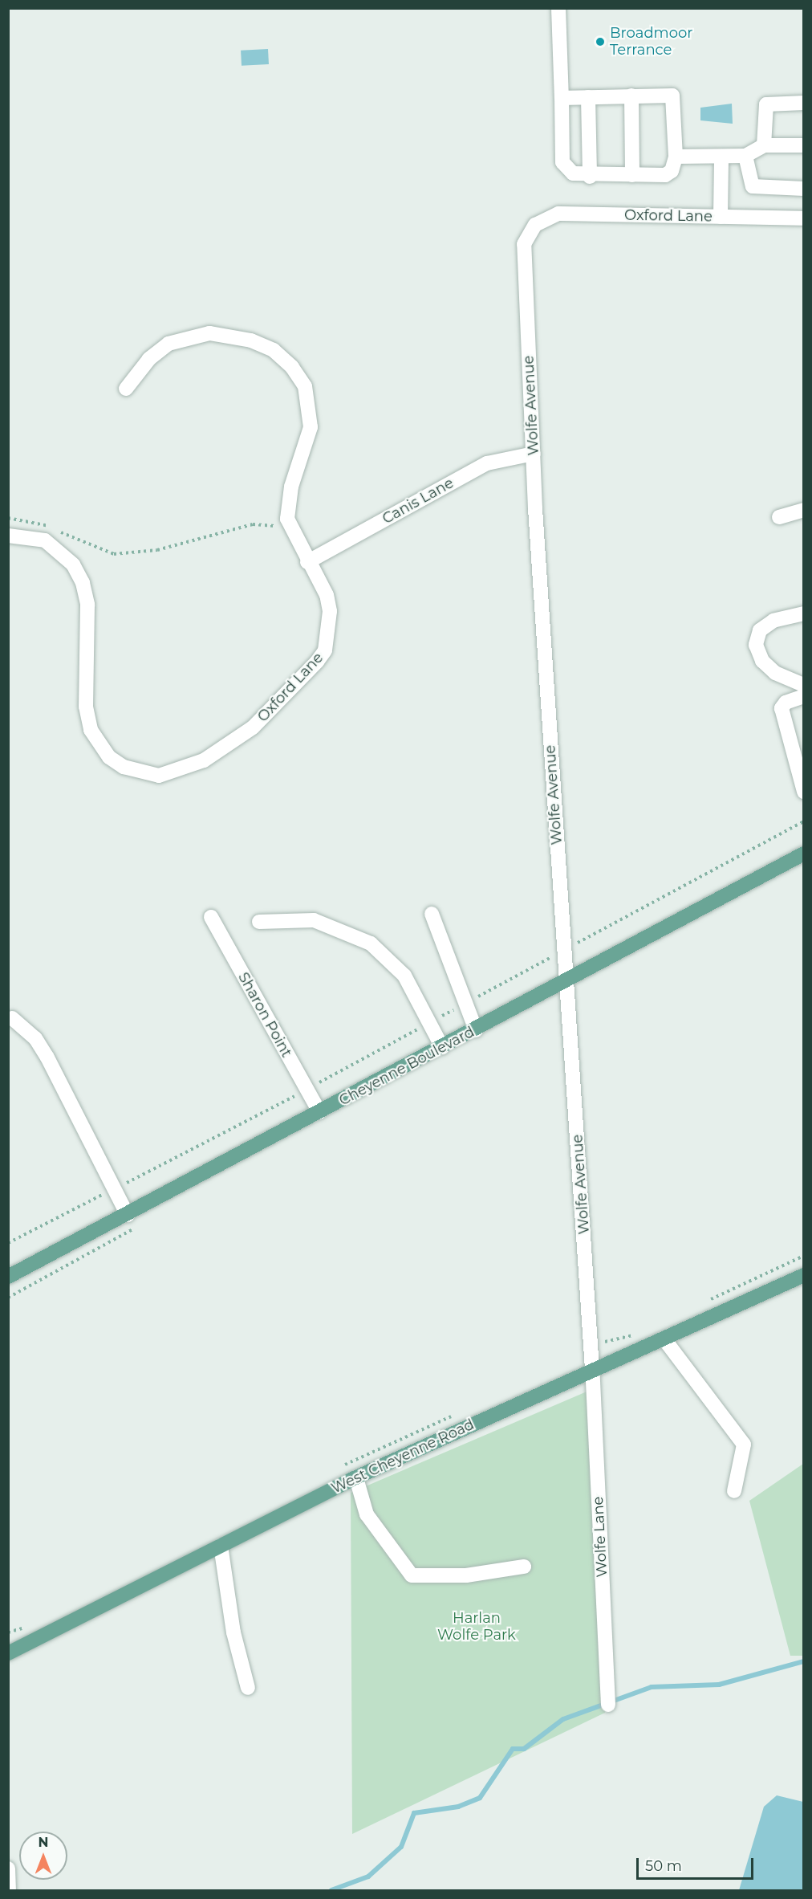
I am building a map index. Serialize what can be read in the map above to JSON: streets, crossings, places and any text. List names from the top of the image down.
{
  "streets": {
    "main road": ["Cheyenne Boulevard", "West Cheyenne Road"],
    "street": [
      "Oxford Lane",
      "Wolfe Avenue",
      "Canis Lane",
      "Sharon Point",
      "Wolfe Lane"
    ]
  },
  "crossings": [
    ["Oxford Lane", "Wolfe Avenue"],
    ["Oxford Lane", "Canis Lane"],
    ["Wolfe Avenue", "Canis Lane"],
    ["Wolfe Avenue", "Cheyenne Boulevard"],
    ["Wolfe Avenue", "West Cheyenne Road"],
    ["Wolfe Avenue", "Wolfe Lane"],
    ["Sharon Point", "Cheyenne Boulevard"],
    ["West Cheyenne Road", "Wolfe Lane"]
  ],
  "parks": ["Harlan Wolfe Park"],
  "places": ["Broadmoor Terrance"],
  "scale_bar": "50 m",
  "north": "top"
}
